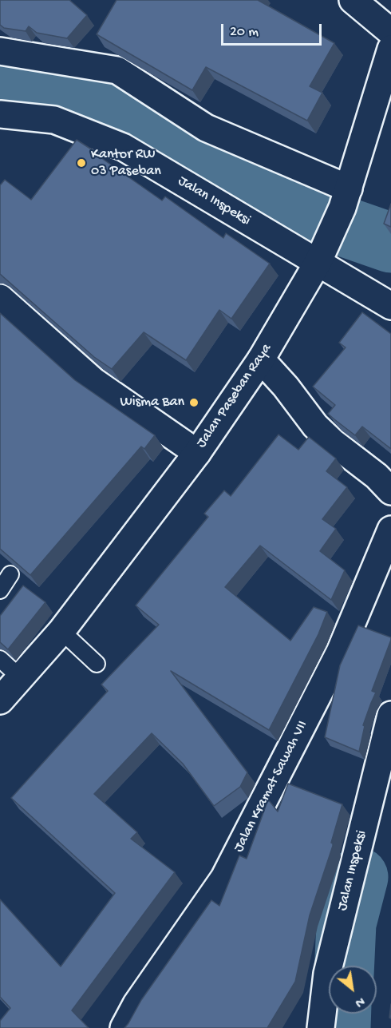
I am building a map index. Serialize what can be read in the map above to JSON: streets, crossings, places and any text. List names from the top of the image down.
{
  "streets": {
    "street": ["Jalan Inspeksi", "Jalan Paseban Raya", "Jalan Kramat Sawah VII"]
  },
  "crossings": [
    ["Jalan Inspeksi", "Jalan Paseban Raya"]
  ],
  "places": ["Kantor RW 03 Paseban", "Wisma Ban"],
  "scale_bar": "20 m",
  "north": "bottom right"
}
